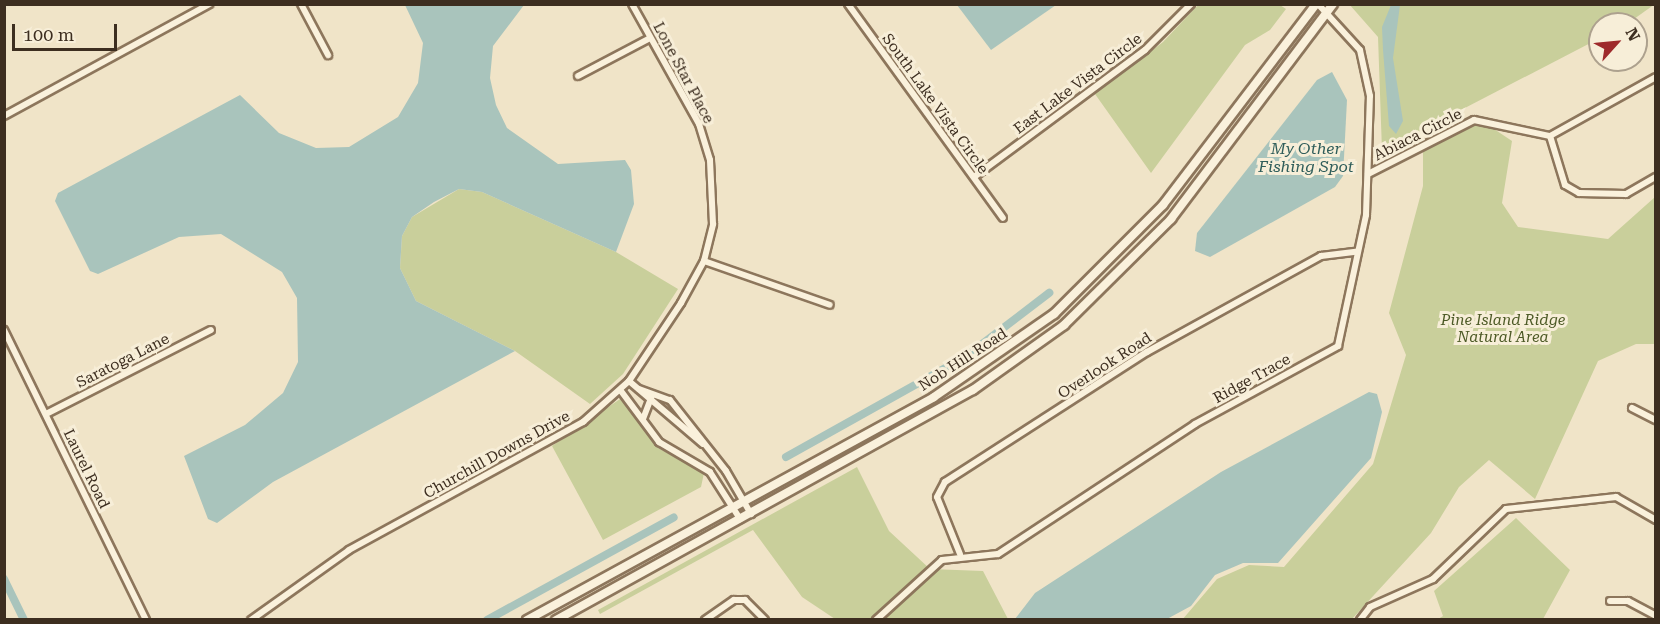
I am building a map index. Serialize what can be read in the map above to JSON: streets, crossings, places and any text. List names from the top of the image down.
{
  "streets": {
    "main road": ["Nob Hill Road"],
    "street": [
      "Lone Star Place",
      "East Lake Vista Circle",
      "South Lake Vista Circle",
      "Abiaca Circle",
      "Saratoga Lane",
      "Overlook Road",
      "Ridge Trace",
      "Churchill Downs Drive",
      "Laurel Road"
    ]
  },
  "crossings": [
    ["Lone Star Place", "Churchill Downs Drive"],
    ["East Lake Vista Circle", "South Lake Vista Circle"],
    ["Abiaca Circle", "Ridge Trace"],
    ["Nob Hill Road", "Ridge Trace"],
    ["Saratoga Lane", "Laurel Road"],
    ["Overlook Road", "Ridge Trace"]
  ],
  "water": ["My Other Fishing Spot"],
  "parks": ["Pine Island Ridge Natural Area"],
  "scale_bar": "100 m",
  "north": "top right"
}
